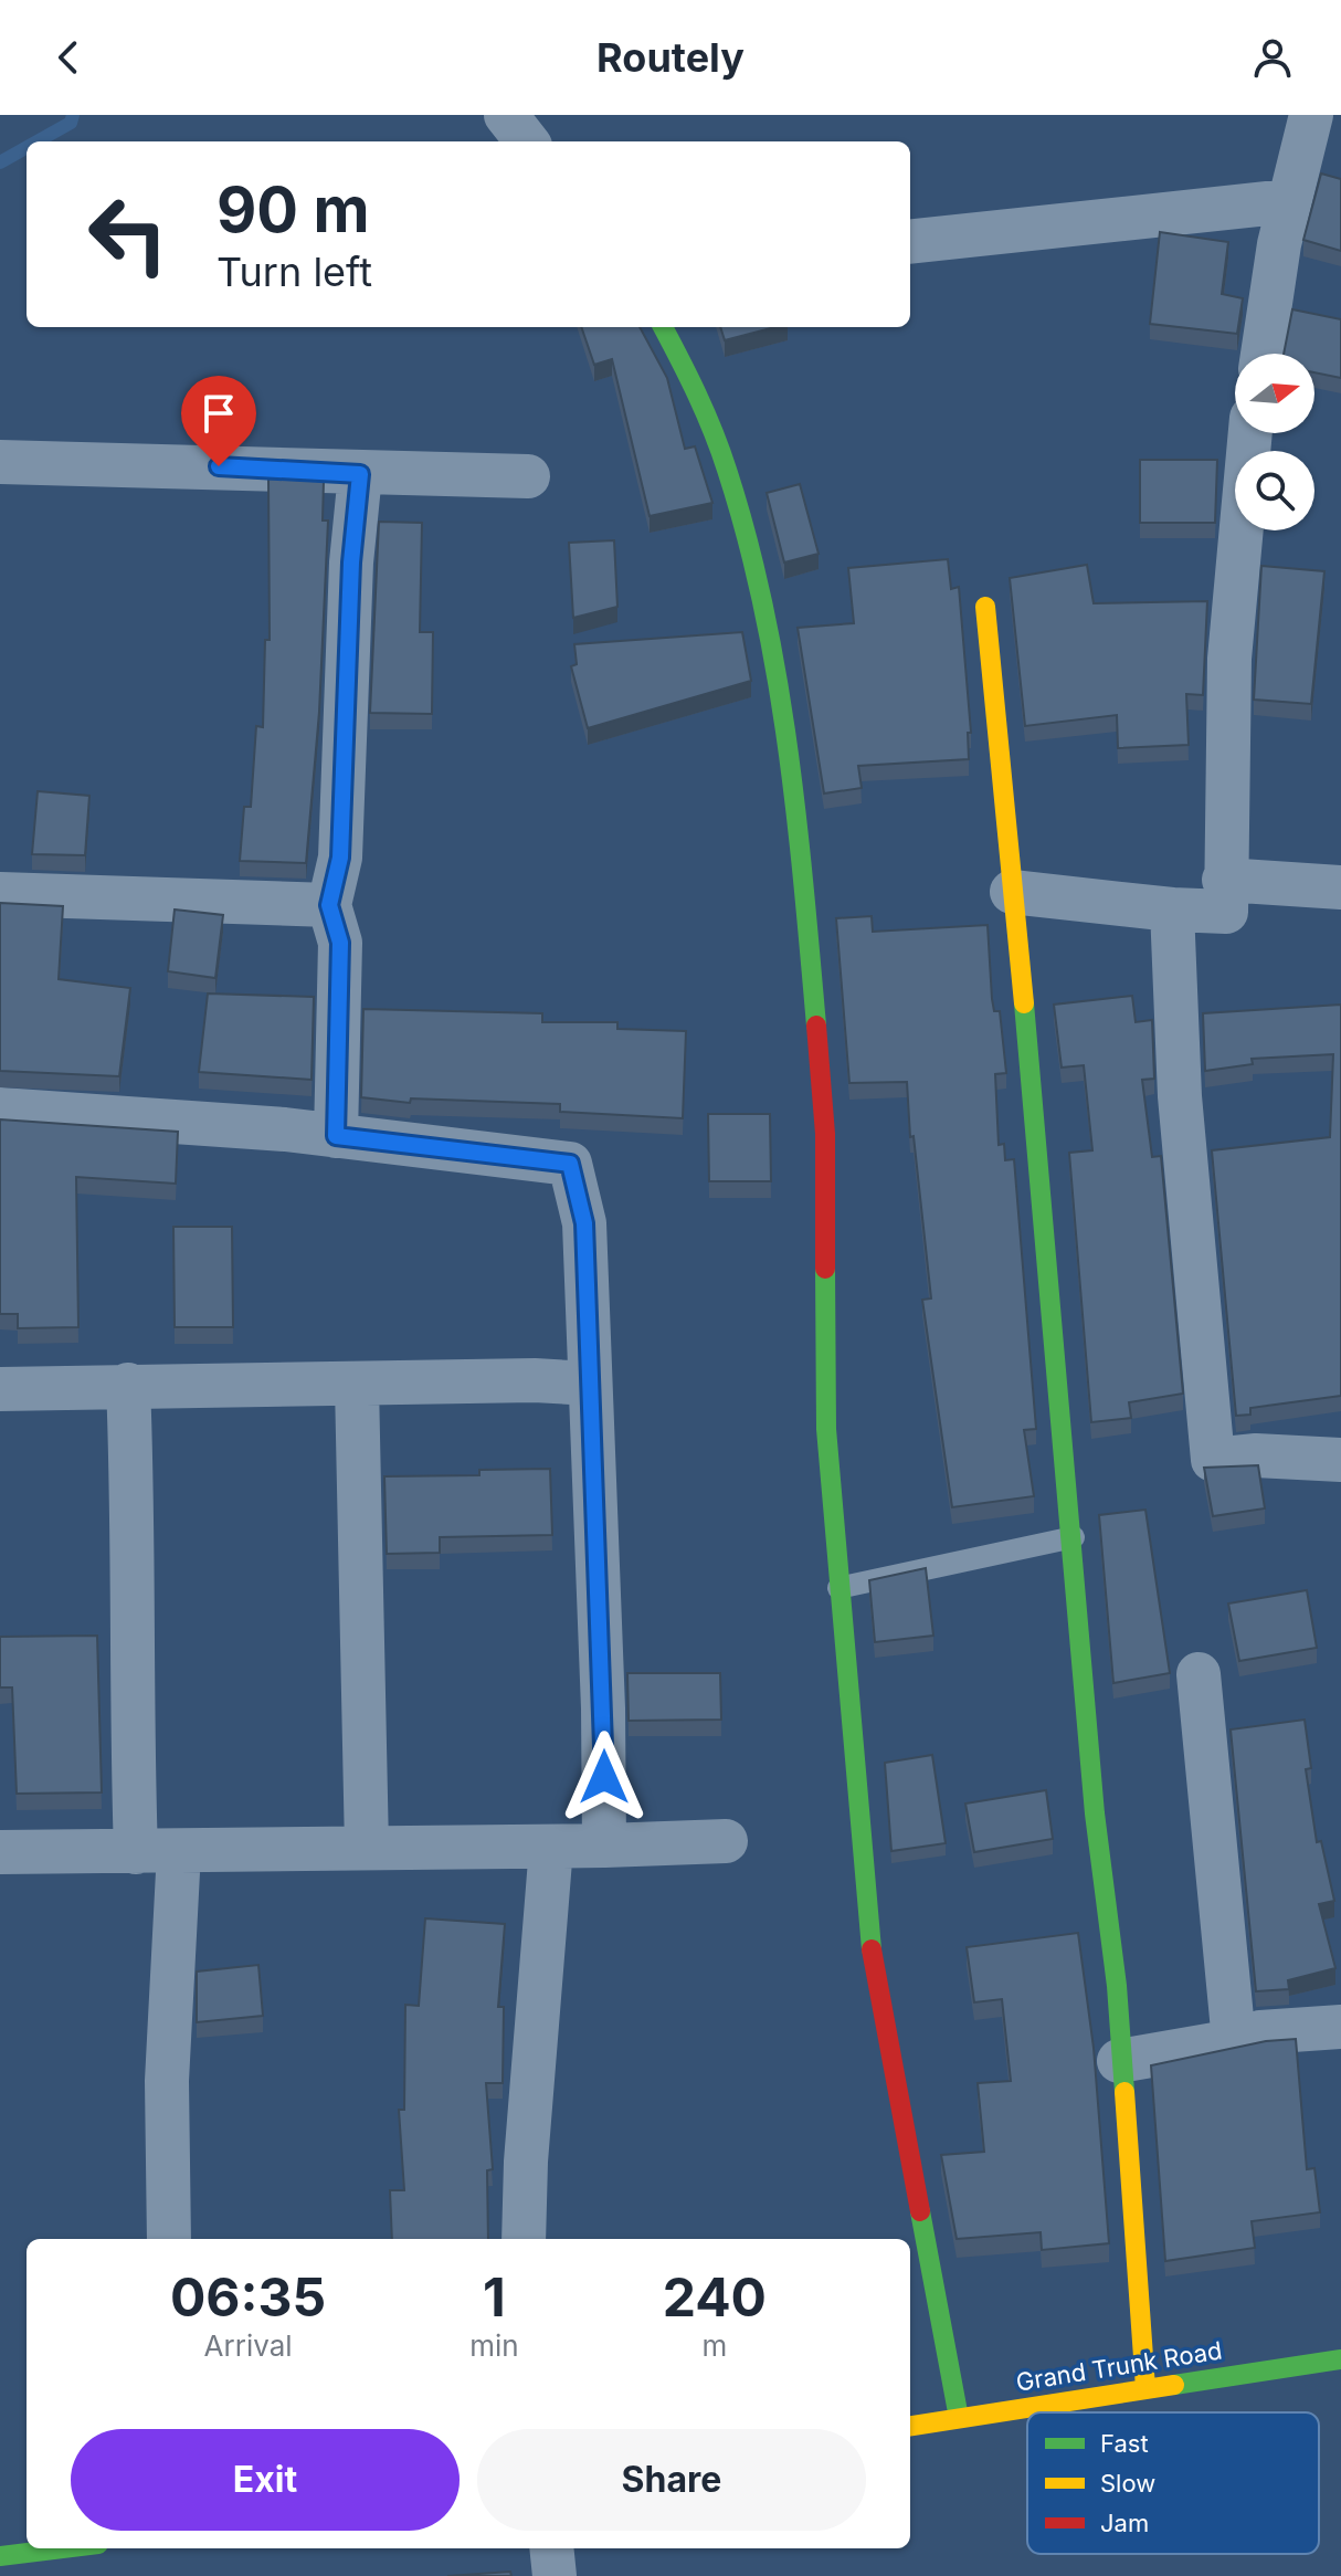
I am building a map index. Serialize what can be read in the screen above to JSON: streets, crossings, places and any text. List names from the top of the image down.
{
  "streets": {
    "street": ["Grand Trunk Road"]
  },
  "legend": ["Fast", "Slow", "Jam"],
  "north": "right",
  "page": {
    "header": "Routely",
    "turn": ["90 m", "Turn left"],
    "eta": [
      "06:35",
      "Arrival",
      "1",
      "min",
      "240",
      "m"
    ],
    "buttons": ["Exit", "Share"]
  }
}
